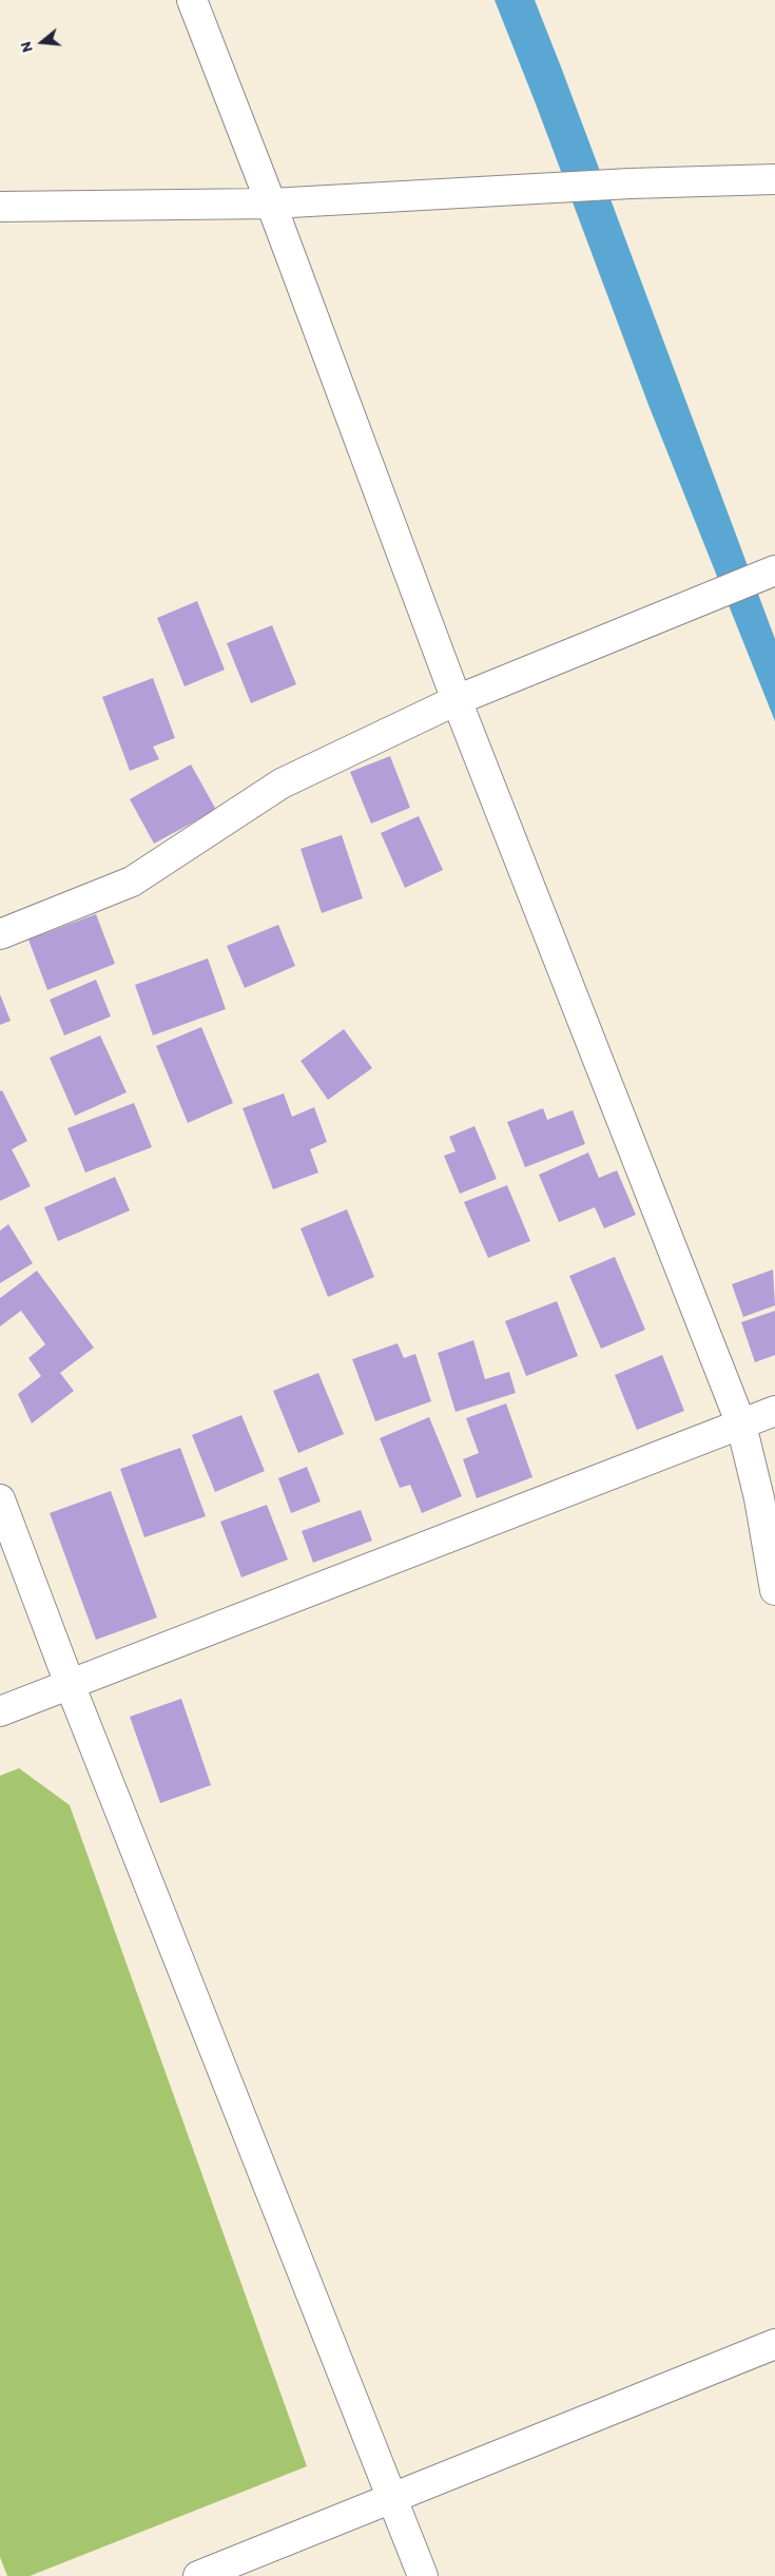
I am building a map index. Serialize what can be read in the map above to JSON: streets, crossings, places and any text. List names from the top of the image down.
{
  "north": "left"
}
